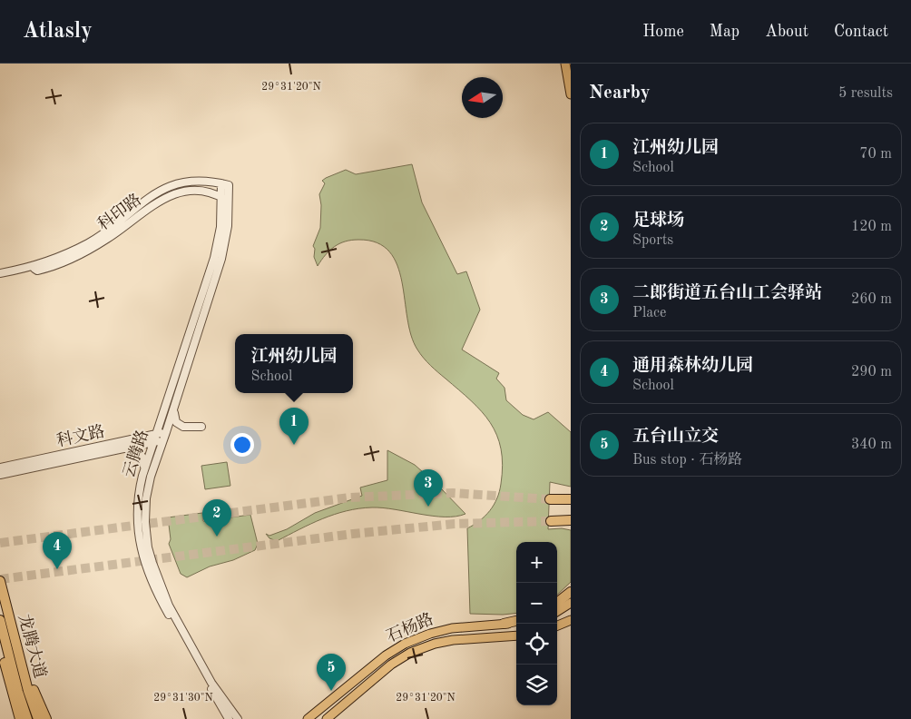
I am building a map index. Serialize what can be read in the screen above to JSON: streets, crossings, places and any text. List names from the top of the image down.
{
  "streets": {
    "highway": ["龙腾大道"],
    "main road": ["石杨路"],
    "street": ["科印路", "科文路", "云腾路"]
  },
  "crossings": [
    ["科印路", "云腾路"],
    ["科文路", "云腾路"]
  ],
  "north": "left",
  "page": {
    "header": "Atlasly",
    "nav": [
      "Home",
      "Map",
      "About",
      "Contact"
    ],
    "heading": ["Nearby", "5 results"],
    "list": [
      {
        "mark": "1",
        "name": "江州幼儿园",
        "note": "School",
        "value": "70 m"
      },
      {
        "mark": "2",
        "name": "足球场",
        "note": "Sports",
        "value": "120 m"
      },
      {
        "mark": "3",
        "name": "二郎街道五台山工会驿站",
        "note": "Place",
        "value": "260 m"
      },
      {
        "mark": "4",
        "name": "通用森林幼儿园",
        "note": "School",
        "value": "290 m"
      },
      {
        "mark": "5",
        "name": "五台山立交",
        "note": "Bus stop · 石杨路",
        "value": "340 m"
      }
    ],
    "popup": ["江州幼儿园", "School"],
    "pins": [
      "1",
      "3",
      "2",
      "4",
      "5"
    ],
    "map_buttons": ["+", "−"]
  },
  "coordinates": ["29°31'20\"N", "29°31'30\"N"]
}
